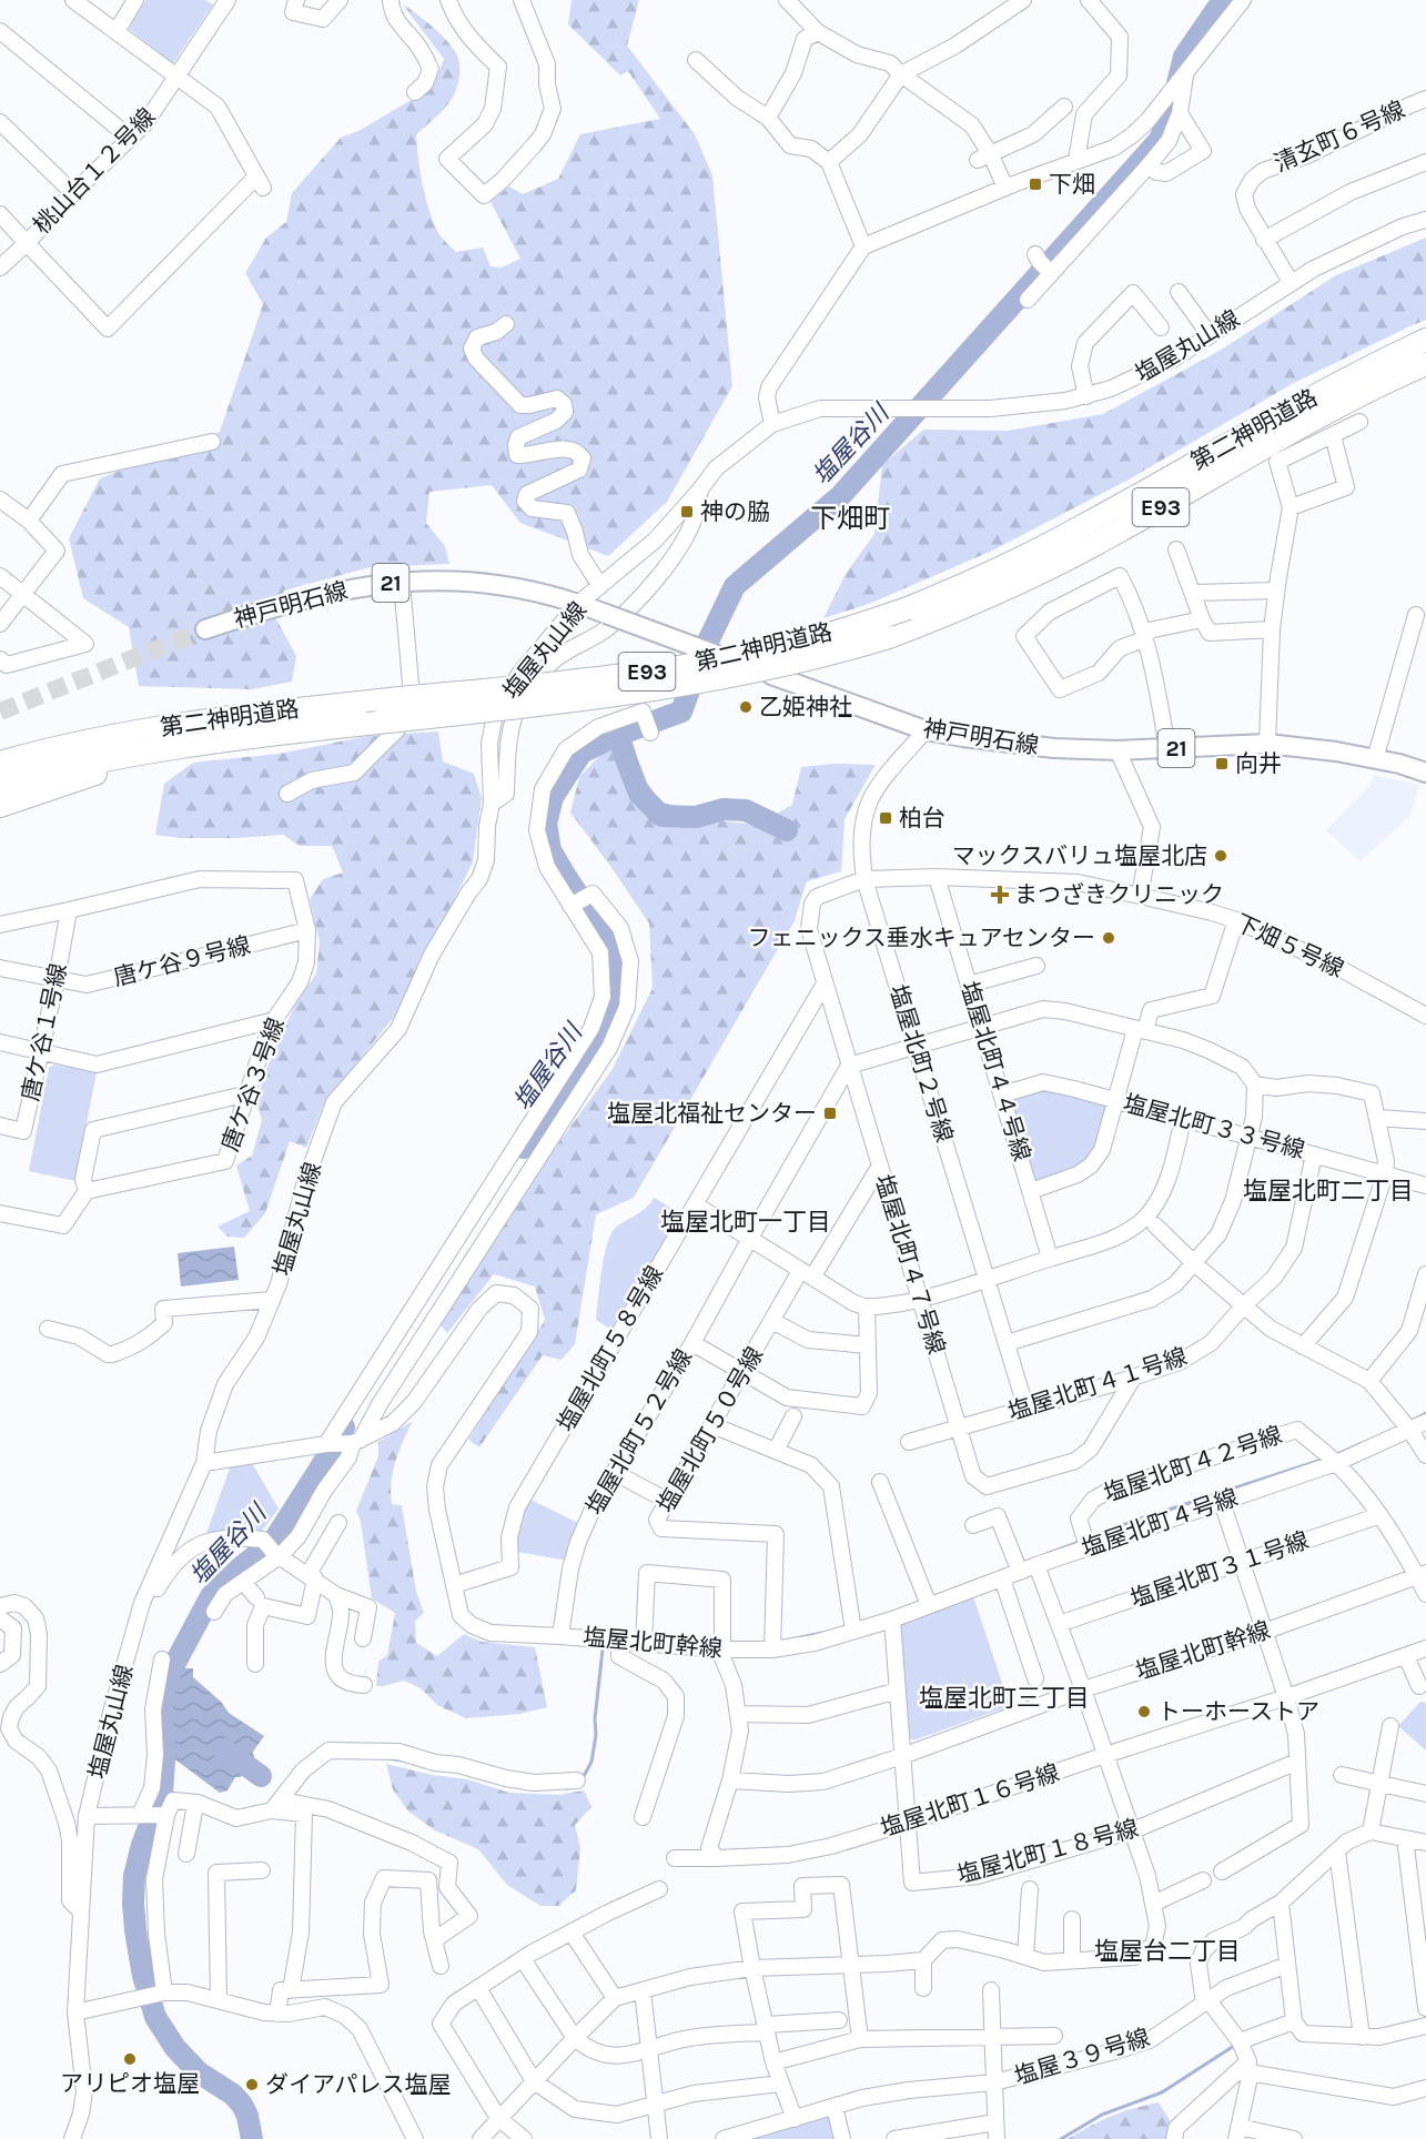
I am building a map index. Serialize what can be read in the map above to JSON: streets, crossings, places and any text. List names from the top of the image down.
{
  "streets": {
    "highway": ["第二神明道路", "E93"],
    "main road": ["21", "神戸明石線"],
    "street": [
      "清玄町６号線",
      "桃山台１２号線",
      "塩屋丸山線",
      "下畑５号線",
      "唐ケ谷９号線",
      "唐ケ谷１号線",
      "塩屋北町２号線",
      "塩屋北町４４号線",
      "唐ケ谷３号線",
      "塩屋北町３３号線",
      "塩屋北町４７号線",
      "塩屋北町５８号線",
      "塩屋北町４１号線",
      "塩屋北町５０号線",
      "塩屋北町５２号線",
      "塩屋北町４２号線",
      "塩屋北町４号線",
      "塩屋北町３１号線",
      "塩屋北町幹線",
      "塩屋北町１６号線",
      "塩屋北町１８号線",
      "塩屋３９号線"
    ]
  },
  "crossings": [
    ["清玄町６号線", "塩屋丸山線"],
    ["塩屋丸山線", "神戸明石線"],
    ["塩屋丸山線", "塩屋北町幹線"],
    ["神戸明石線", "塩屋北町２号線"],
    ["下畑５号線", "塩屋北町４４号線"],
    ["唐ケ谷９号線", "唐ケ谷１号線"],
    ["唐ケ谷９号線", "唐ケ谷３号線"],
    ["唐ケ谷１号線", "唐ケ谷３号線"],
    ["塩屋北町２号線", "塩屋北町４７号線"],
    ["塩屋北町２号線", "塩屋北町４１号線"],
    ["塩屋北町４４号線", "塩屋北町３３号線"],
    ["塩屋北町３３号線", "塩屋北町４１号線"],
    ["塩屋北町４７号線", "塩屋北町５８号線"],
    ["塩屋北町４７号線", "塩屋北町４１号線"],
    ["塩屋北町４７号線", "塩屋北町５０号線"],
    ["塩屋北町４７号線", "塩屋北町５２号線"],
    ["塩屋北町５８号線", "塩屋北町幹線"],
    ["塩屋北町５０号線", "塩屋北町幹線"],
    ["塩屋北町５２号線", "塩屋北町幹線"],
    ["塩屋北町４２号線", "塩屋北町４号線"],
    ["塩屋北町４号線", "塩屋北町幹線"],
    ["塩屋北町幹線", "塩屋北町１８号線"],
    ["塩屋北町１６号線", "塩屋北町１８号線"]
  ],
  "districts": [
    "下畑町",
    "塩屋北町二丁目",
    "塩屋北町一丁目",
    "塩屋北町三丁目",
    "塩屋台二丁目"
  ],
  "water": ["塩屋谷川"],
  "places": {
    "transit": [
      "下畑",
      "神の脇",
      "向井",
      "柏台",
      "塩屋北福祉センター"
    ],
    "other": [
      "乙姫神社",
      "マックスバリュ塩屋北店",
      "フェニックス垂水キュアセンター",
      "トーホーストア",
      "アリピオ塩屋",
      "ダイアパレス塩屋"
    ],
    "health": ["まつざきクリニック"]
  }
}
